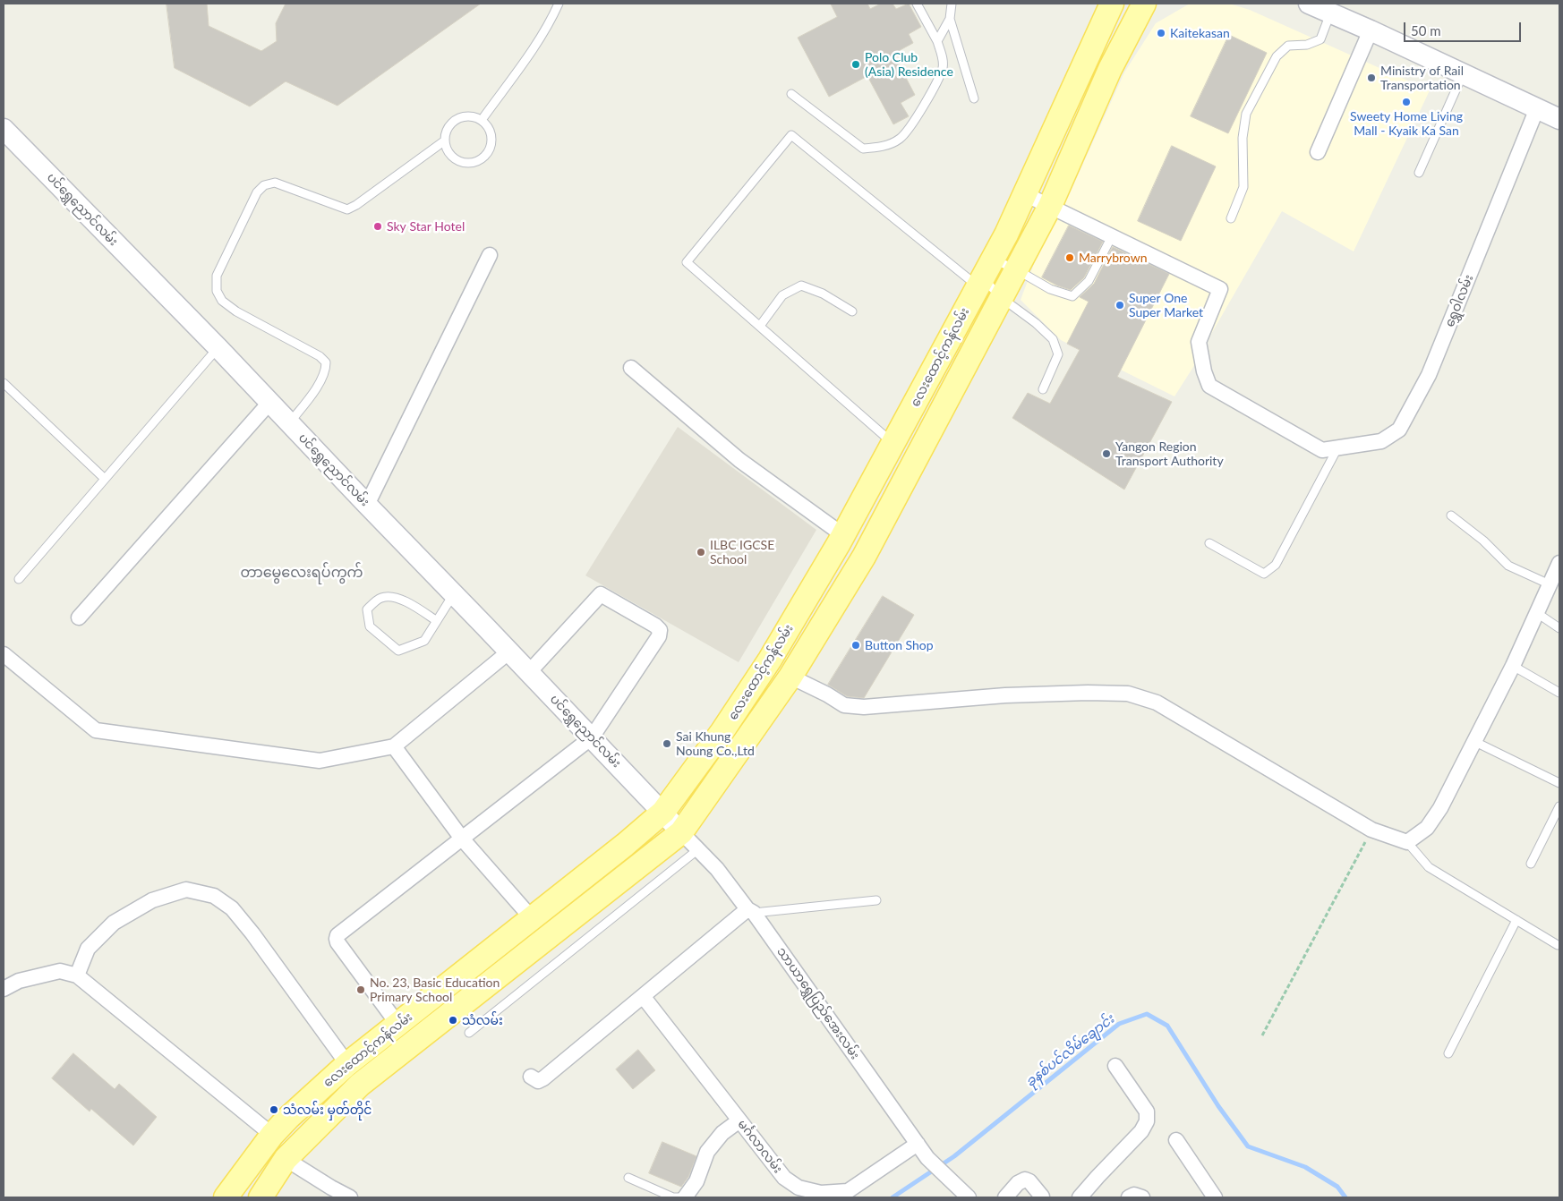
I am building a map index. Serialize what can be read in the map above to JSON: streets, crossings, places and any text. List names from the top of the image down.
{
  "streets": {
    "main road": ["လေးထောင့်ကန်လမ်း"],
    "street": [
      "ပင်ရွှေညောင်လမ်း",
      "ရွှေဝါလမ်း",
      "သာယာရွှေပြည်အေးလမ်း",
      "မင်္ဂလာလမ်း"
    ]
  },
  "crossings": [
    ["ပင်ရွှေညောင်လမ်း", "လေးထောင့်ကန်လမ်း"],
    ["ပင်ရွှေညောင်လမ်း", "သာယာရွှေပြည်အေးလမ်း"],
    ["လေးထောင့်ကန်လမ်း", "သာယာရွှေပြည်အေးလမ်း"],
    ["သာယာရွှေပြည်အေးလမ်း", "မင်္ဂလာလမ်း"]
  ],
  "districts": ["တာမွေလေးရပ်ကွက်"],
  "water": ["ခုနစ်ပင်လိမ်ချောင်း"],
  "places": [
    "Kaitekasan",
    "Polo Club (Asia) Residence",
    "Ministry of Rail Transportation",
    "Sweety Home Living Mall - Kyaik Ka San",
    "Sky Star Hotel",
    "Marrybrown",
    "Super One Super Market",
    "Yangon Region Transport Authority",
    "ILBC IGCSE School",
    "Button Shop",
    "Sai Khung Noung Co.,Ltd",
    "No. 23, Basic Education Primary School",
    "သံလမ်း",
    "သံလမ်း မှတ်တိုင်"
  ],
  "scale_bar": "50 m"
}
